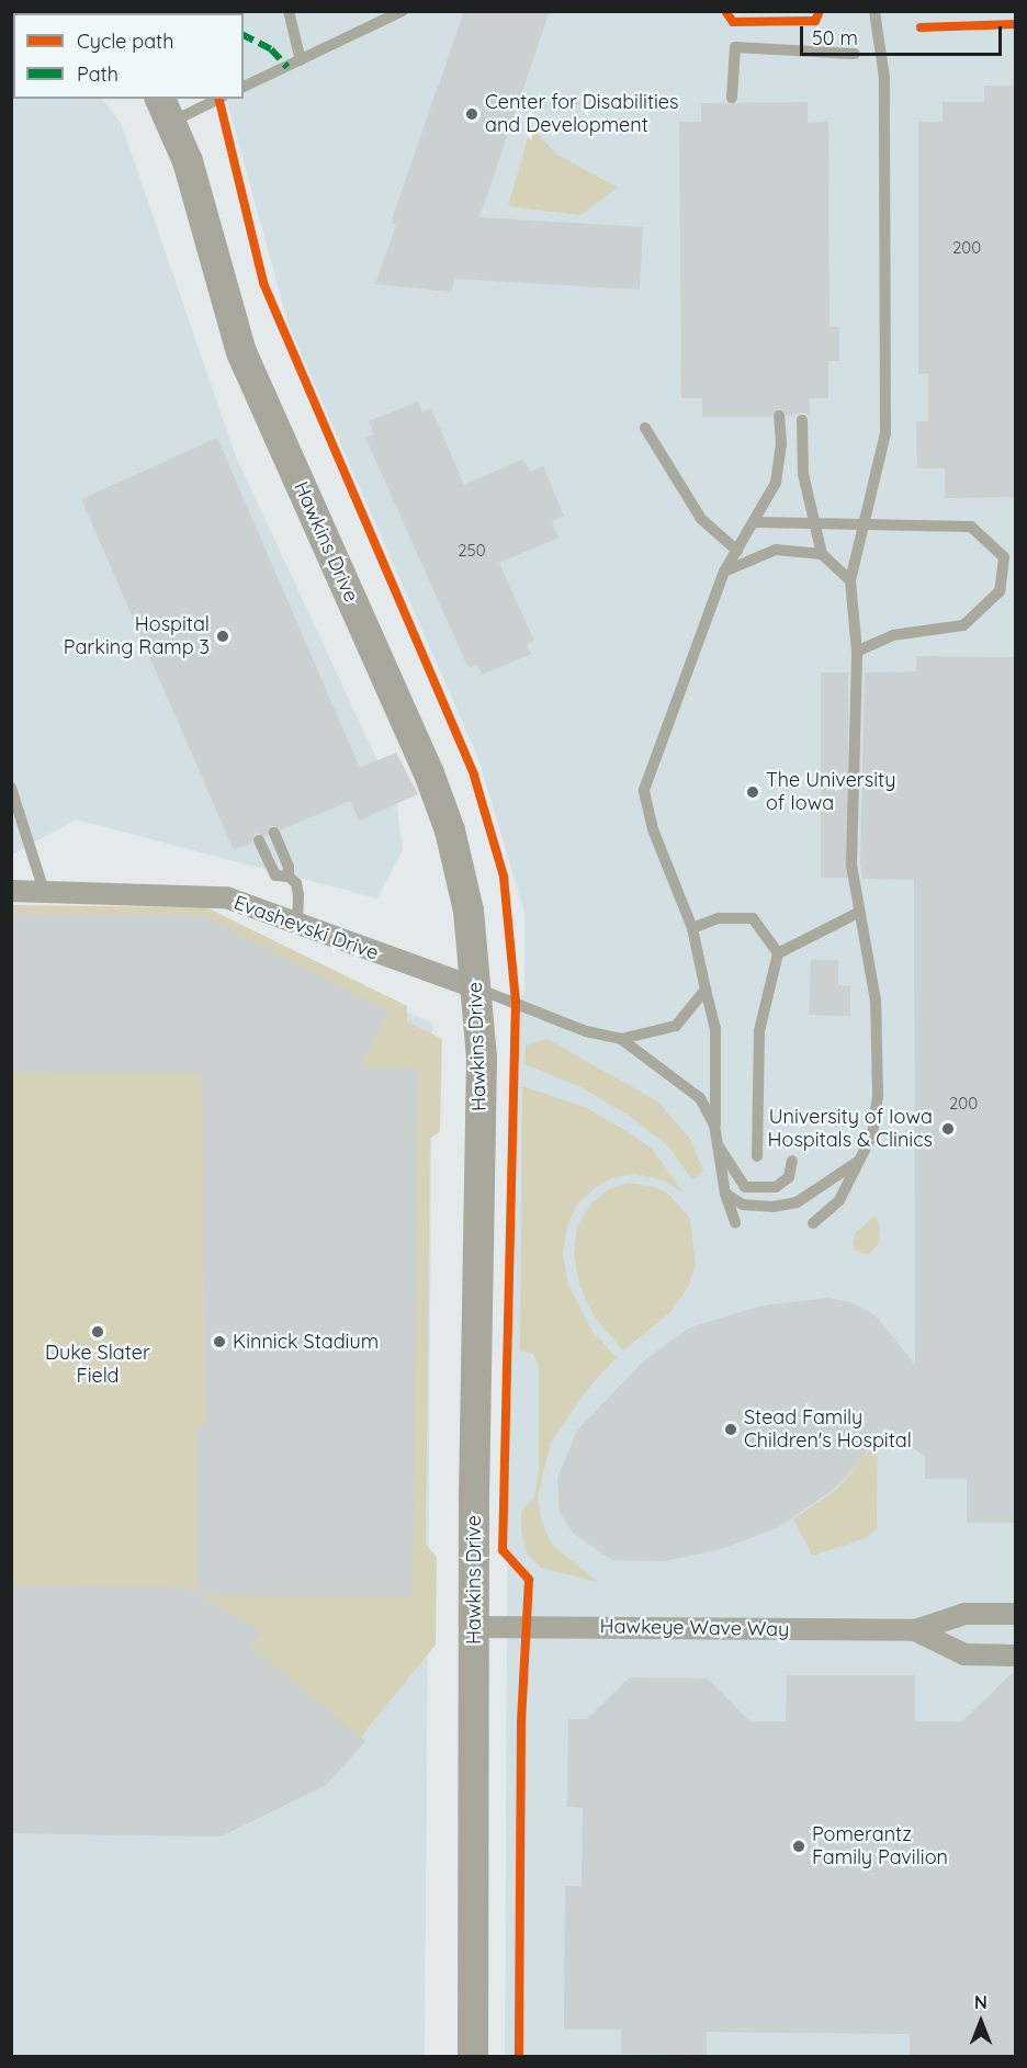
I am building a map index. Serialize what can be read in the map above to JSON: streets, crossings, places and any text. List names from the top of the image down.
{
  "streets": {
    "street": ["Hawkins Drive", "Evashevski Drive", "Hawkeye Wave Way"]
  },
  "crossings": [
    ["Hawkins Drive", "Evashevski Drive"],
    ["Hawkins Drive", "Hawkeye Wave Way"]
  ],
  "places": [
    "Center for Disabilities and Development",
    "Hospital Parking Ramp 3",
    "The University of Iowa",
    "University of Iowa Hospitals & Clinics",
    "Duke Slater Field",
    "Kinnick Stadium",
    "Stead Family Children's Hospital",
    "Pomerantz Family Pavilion"
  ],
  "house_numbers": ["200", "250", "200"],
  "legend": ["Cycle path", "Path"],
  "scale_bar": "50 m",
  "north": "top"
}
